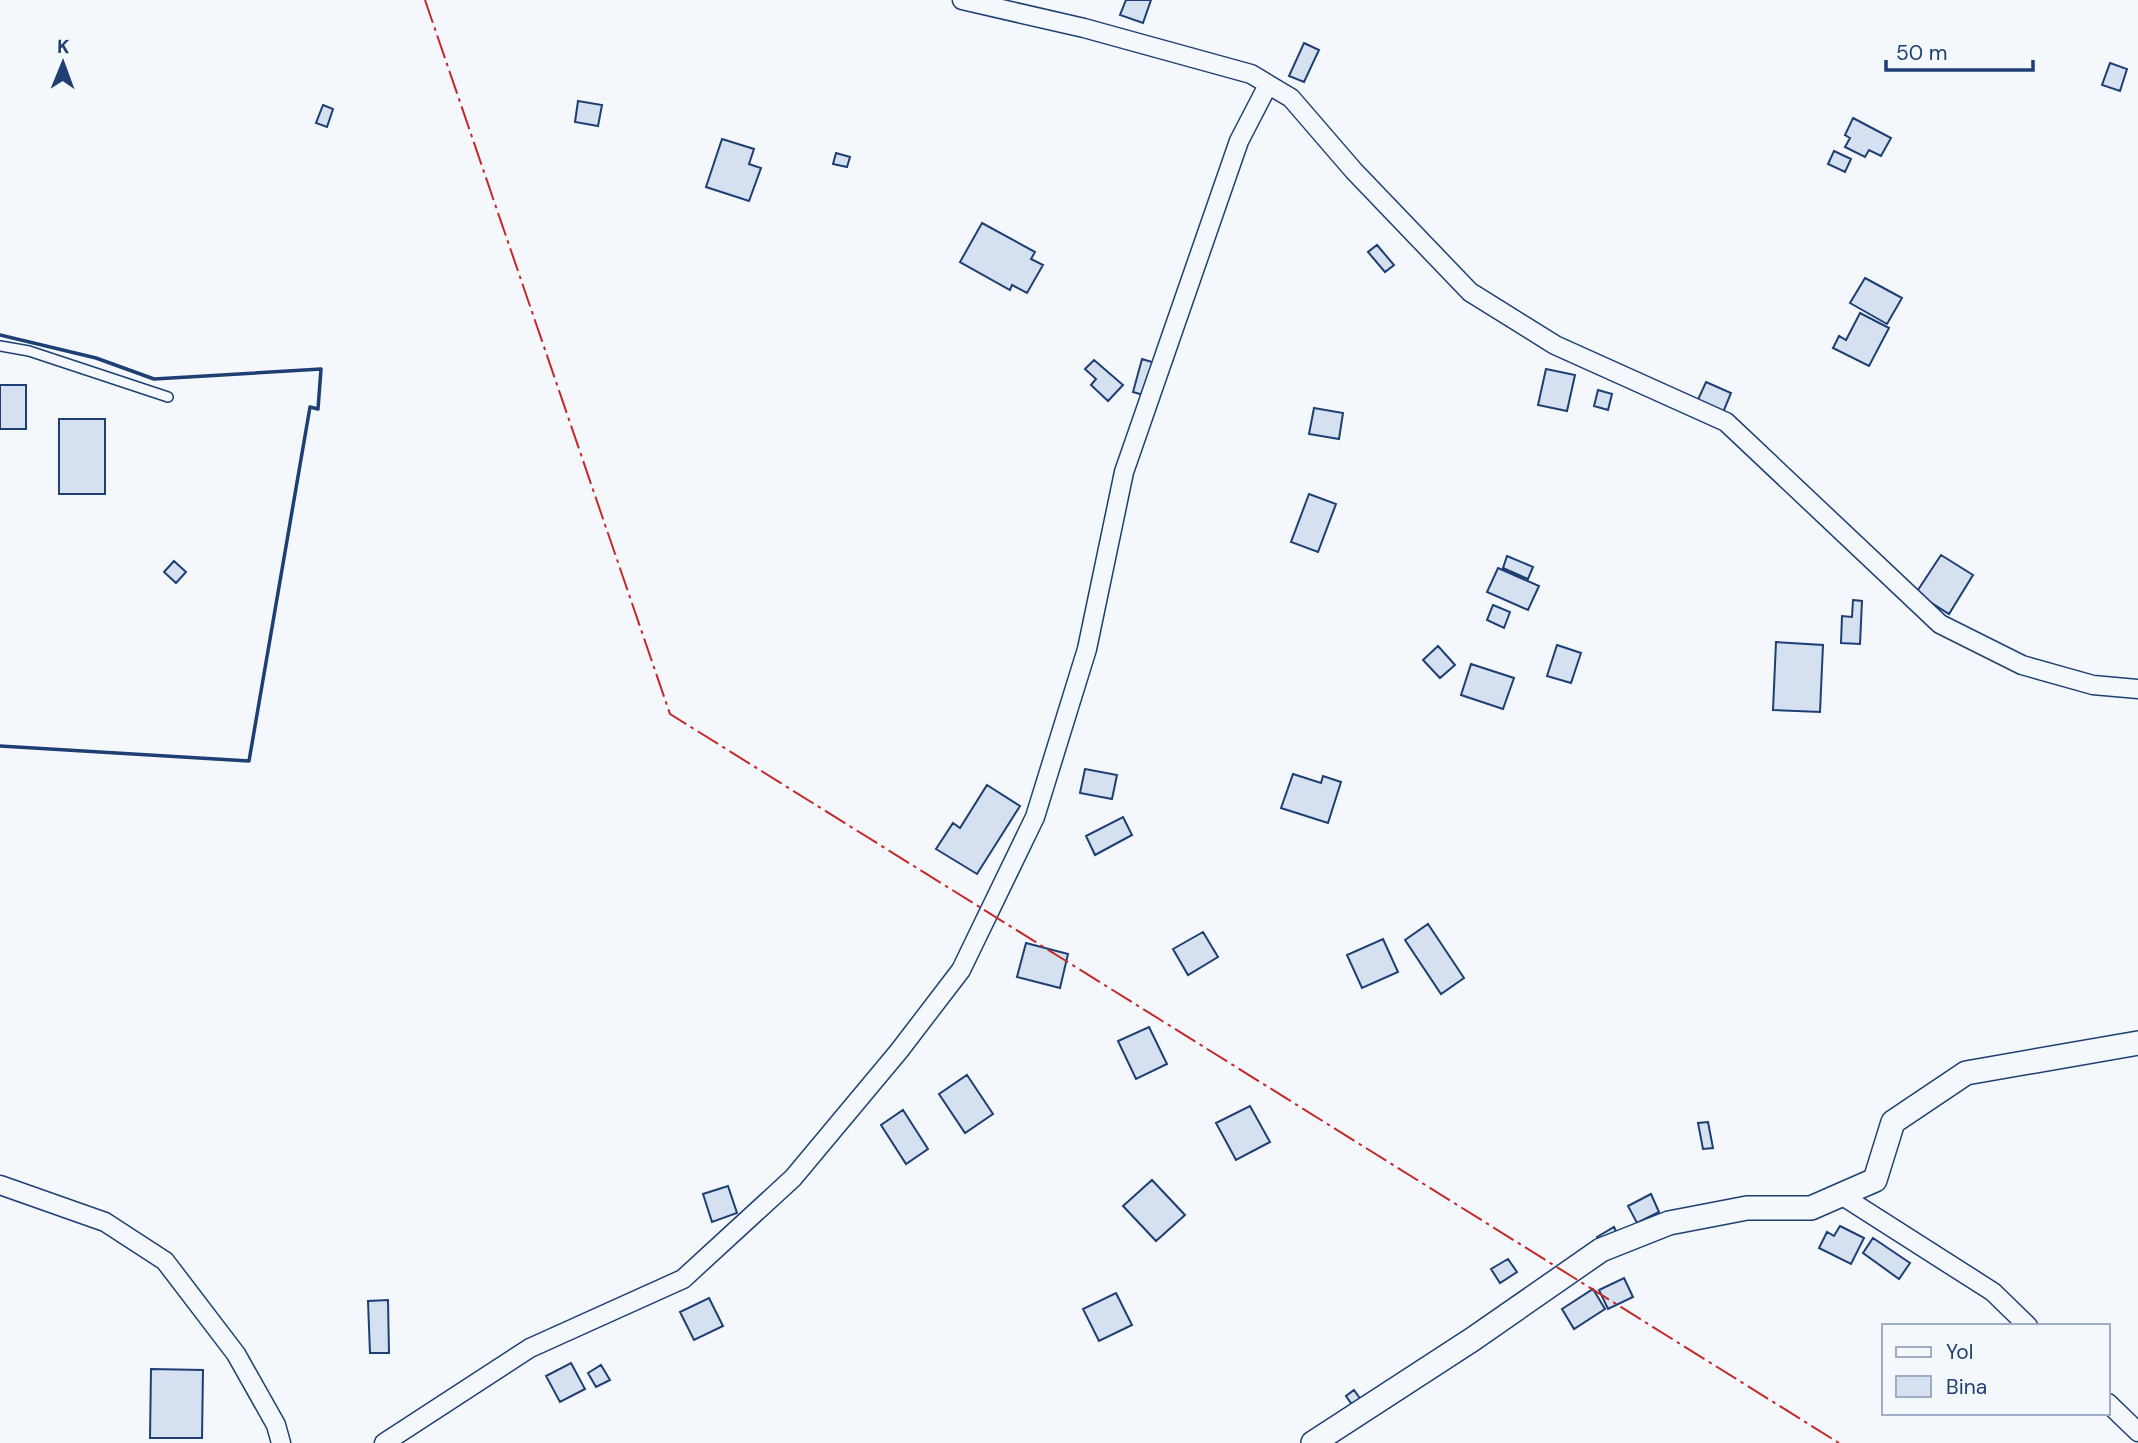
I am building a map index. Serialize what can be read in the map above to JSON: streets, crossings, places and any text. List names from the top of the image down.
{
  "legend": ["Yol", "Bina"],
  "scale_bar": "50 m",
  "north": "top"
}
